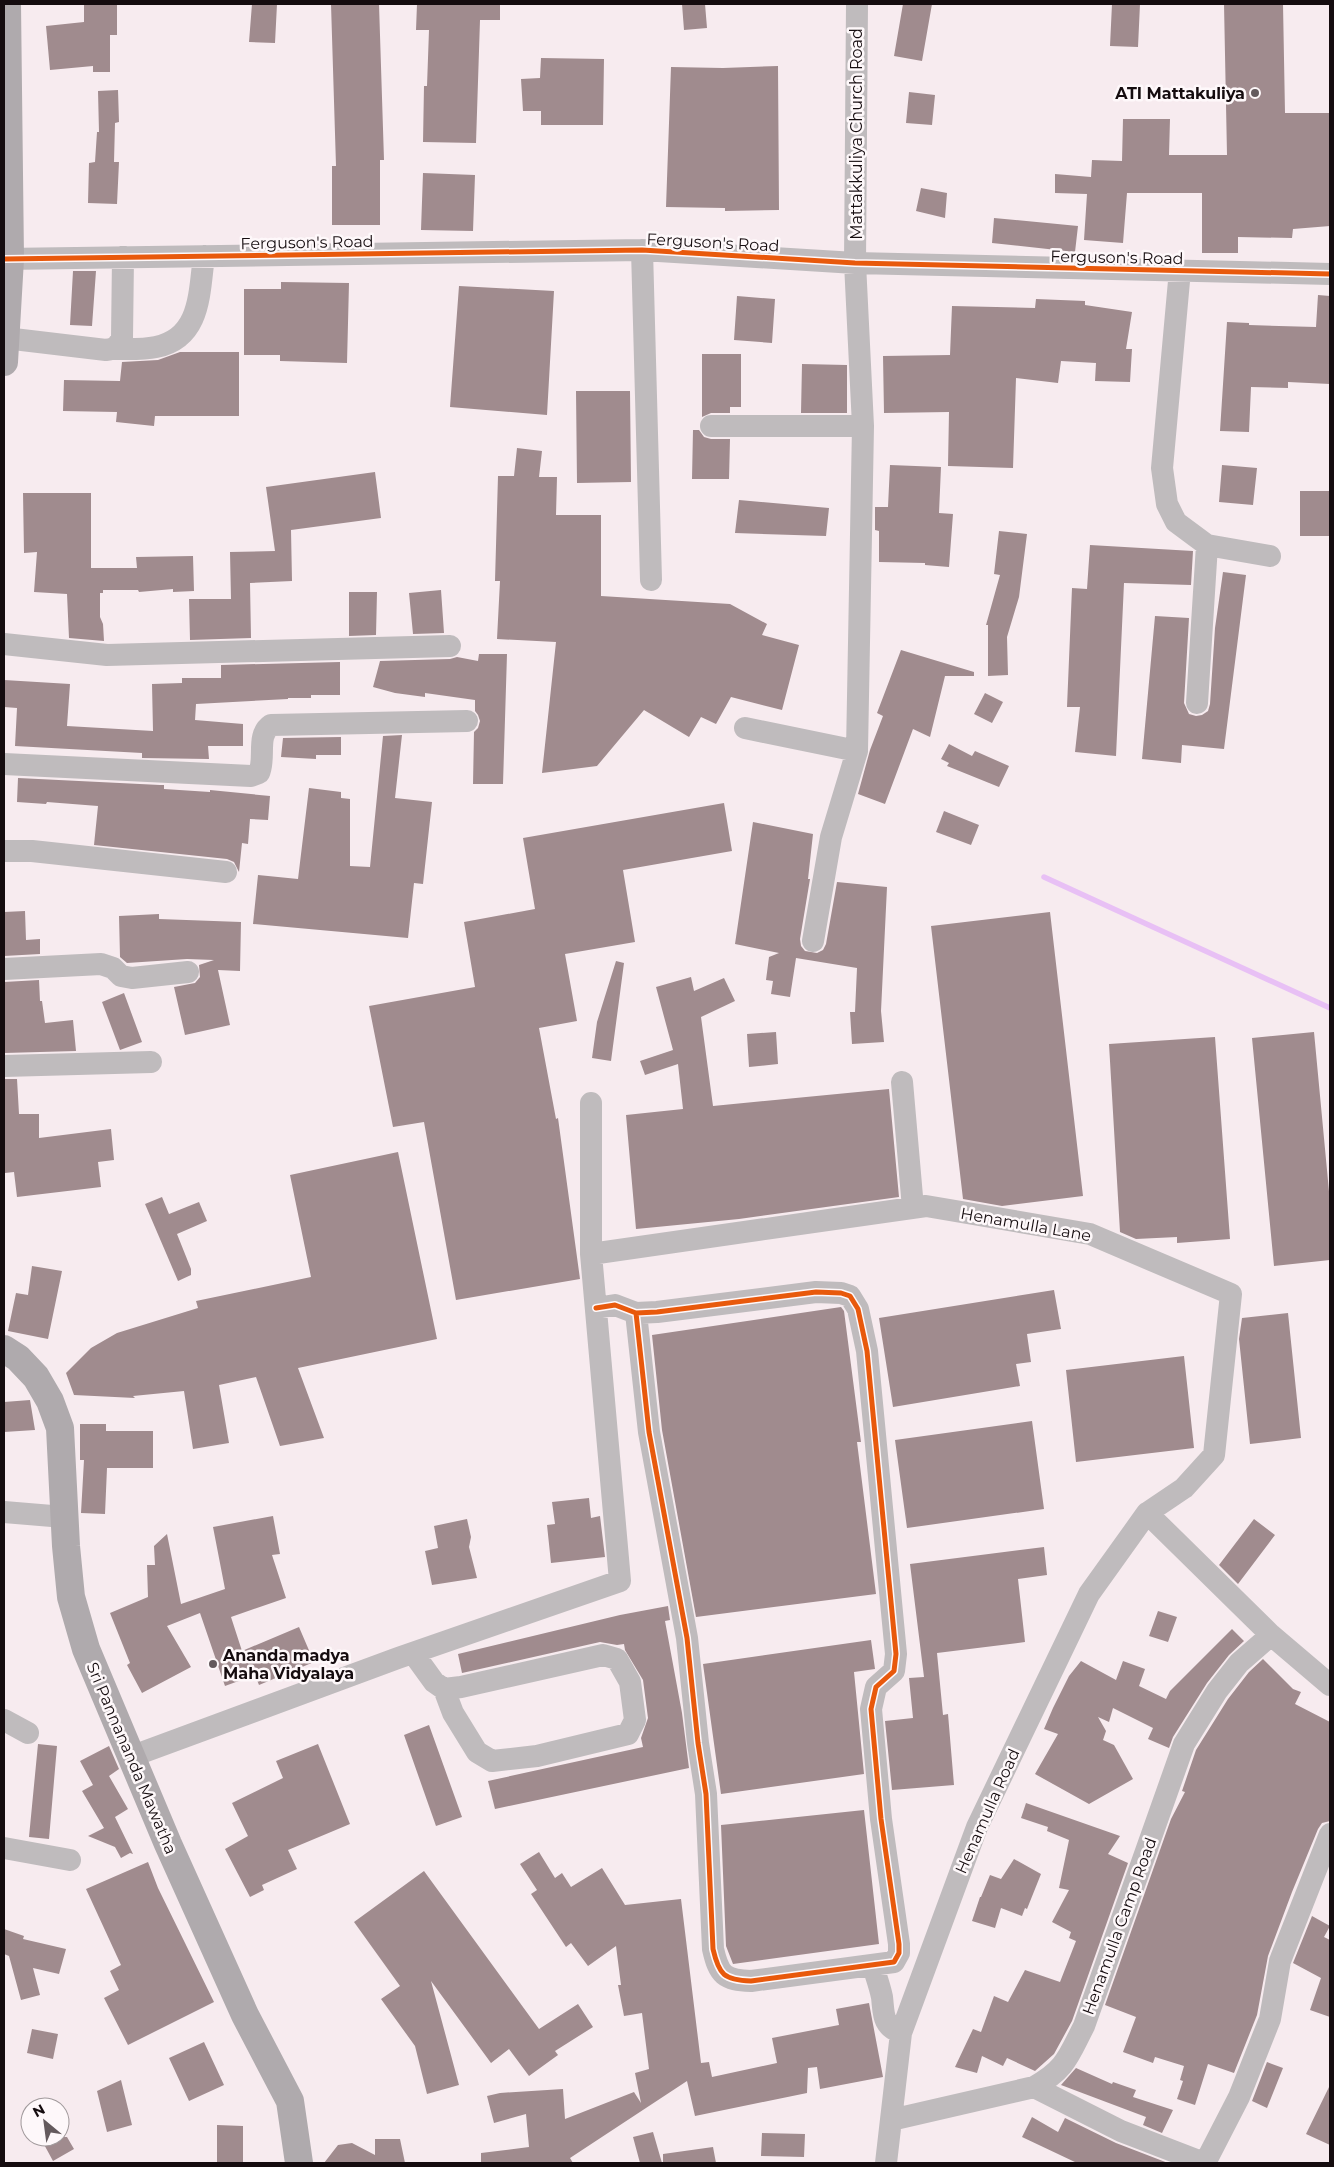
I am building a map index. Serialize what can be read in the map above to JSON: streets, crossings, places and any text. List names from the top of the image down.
{
  "streets": {
    "main road": ["Sri Pannananda Mawatha"],
    "street": [
      "Mattakkuliya Church Road",
      "Ferguson's Road",
      "Henamulla Lane",
      "Henamulla Road",
      "Henamulla Camp Road"
    ]
  },
  "crossings": [
    ["Mattakkuliya Church Road", "Ferguson's Road"],
    ["Henamulla Lane", "Henamulla Road"],
    ["Henamulla Road", "Henamulla Camp Road"]
  ],
  "places": ["ATI Mattakuliya", "Ananda madya Maha Vidyalaya"],
  "north": "top left"
}
